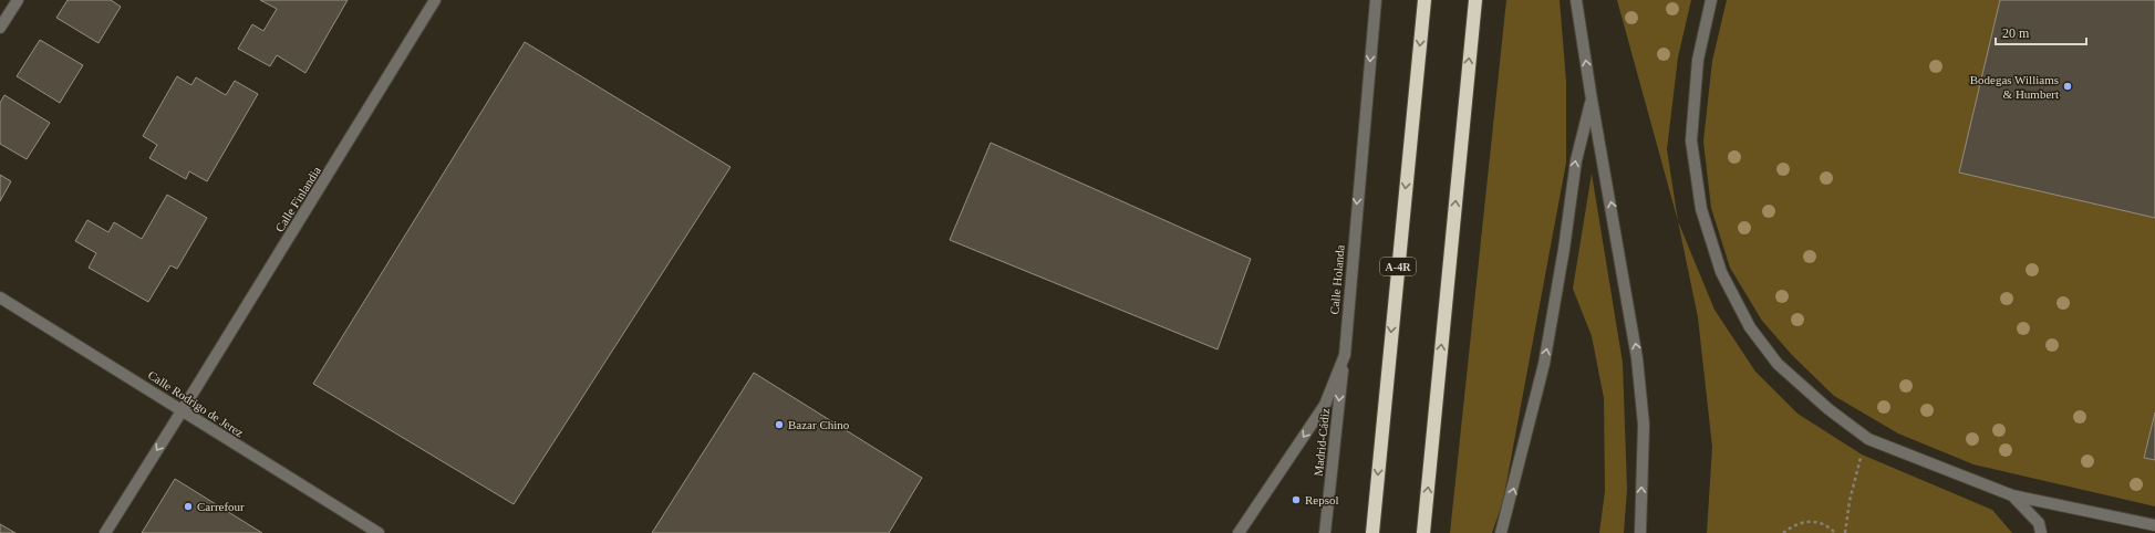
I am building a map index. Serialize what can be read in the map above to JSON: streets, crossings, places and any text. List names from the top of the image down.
{
  "streets": {
    "highway": ["A-4R"],
    "street": [
      "Calle Finlandia",
      "Calle Holanda",
      "Calle Rodrigo de Jerez",
      "Madrid-Cádiz"
    ]
  },
  "crossings": [
    ["Calle Finlandia", "Calle Rodrigo de Jerez"],
    ["Calle Holanda", "Madrid-Cádiz"]
  ],
  "one_way": ["Calle Holanda", "Madrid-Cádiz"],
  "places": [
    "Bodegas Williams & Humbert",
    "Bazar Chino",
    "Repsol",
    "Carrefour"
  ],
  "scale_bar": "20 m"
}
